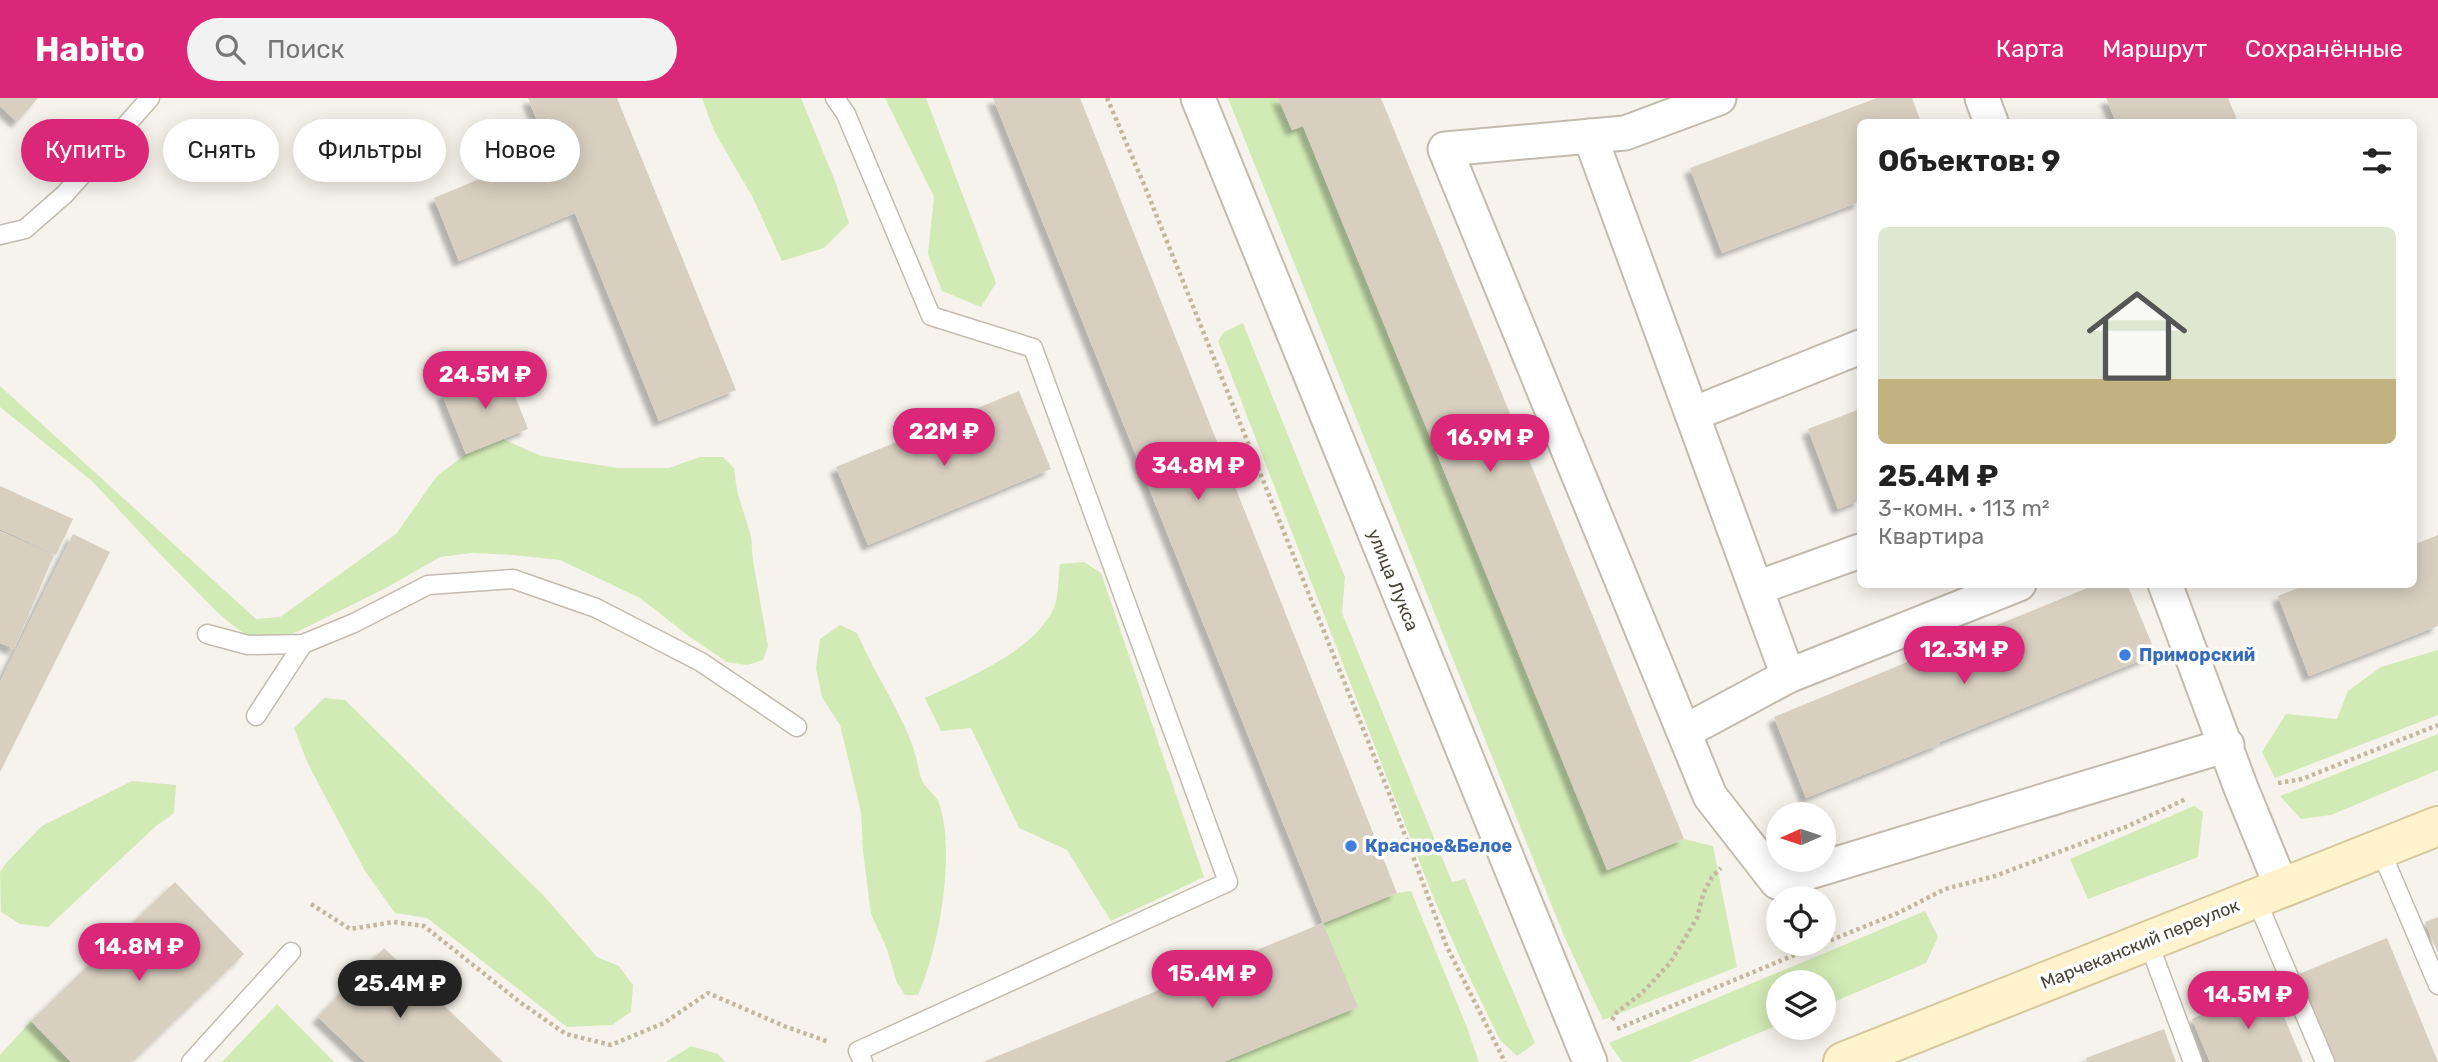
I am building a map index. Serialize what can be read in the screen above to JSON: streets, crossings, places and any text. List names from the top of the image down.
{
  "streets": {
    "main road": ["Марчеканский переулок"],
    "street": ["улица Лукса"]
  },
  "places": ["Приморский", "Красное&Белое"],
  "north": "left",
  "page": {
    "header": "Habito",
    "search": "Поиск",
    "nav": ["Карта", "Маршрут", "Сохранённые"],
    "chip": [
      "Купить",
      "Снять",
      "Фильтры",
      "Новое"
    ],
    "heading": "Объектов: 9",
    "list": [
      {
        "name": "25.4M ₽",
        "note": "3-комн. · 113 m² · Квартира"
      }
    ],
    "price": [
      "24.5M ₽",
      "22M ₽",
      "16.9M ₽",
      "34.8M ₽",
      "12.3M ₽",
      "14.8M ₽",
      "15.4M ₽",
      "25.4M ₽",
      "14.5M ₽"
    ]
  }
}
